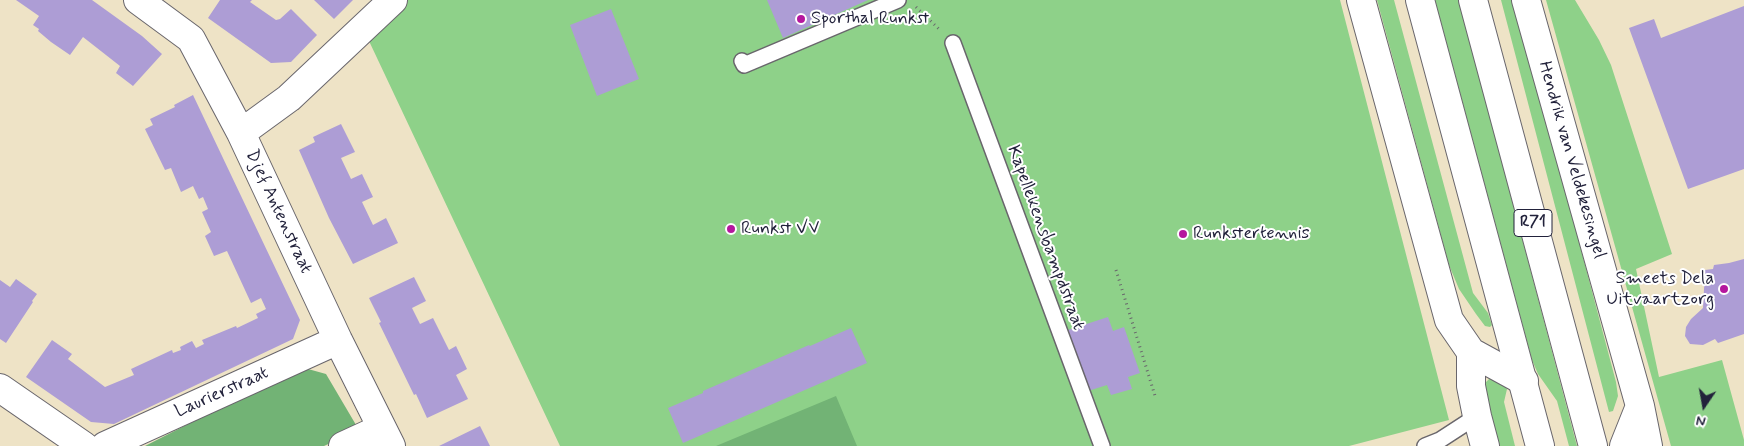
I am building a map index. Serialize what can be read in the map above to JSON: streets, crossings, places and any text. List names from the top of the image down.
{
  "streets": {
    "main road": [
      "Hendrik van Veldekesingel",
      "Djef Antenstraat",
      "R71",
      "Laurierstraat"
    ],
    "lane": ["Kapellekensbampdstraat"]
  },
  "crossings": [
    ["Djef Antenstraat", "Laurierstraat"]
  ],
  "places": [
    "Sporthal Runkst",
    "Runkst VV",
    "Runkstertennis",
    "Smeets Dela Uitvaartzorg"
  ],
  "north": "bottom"
}
